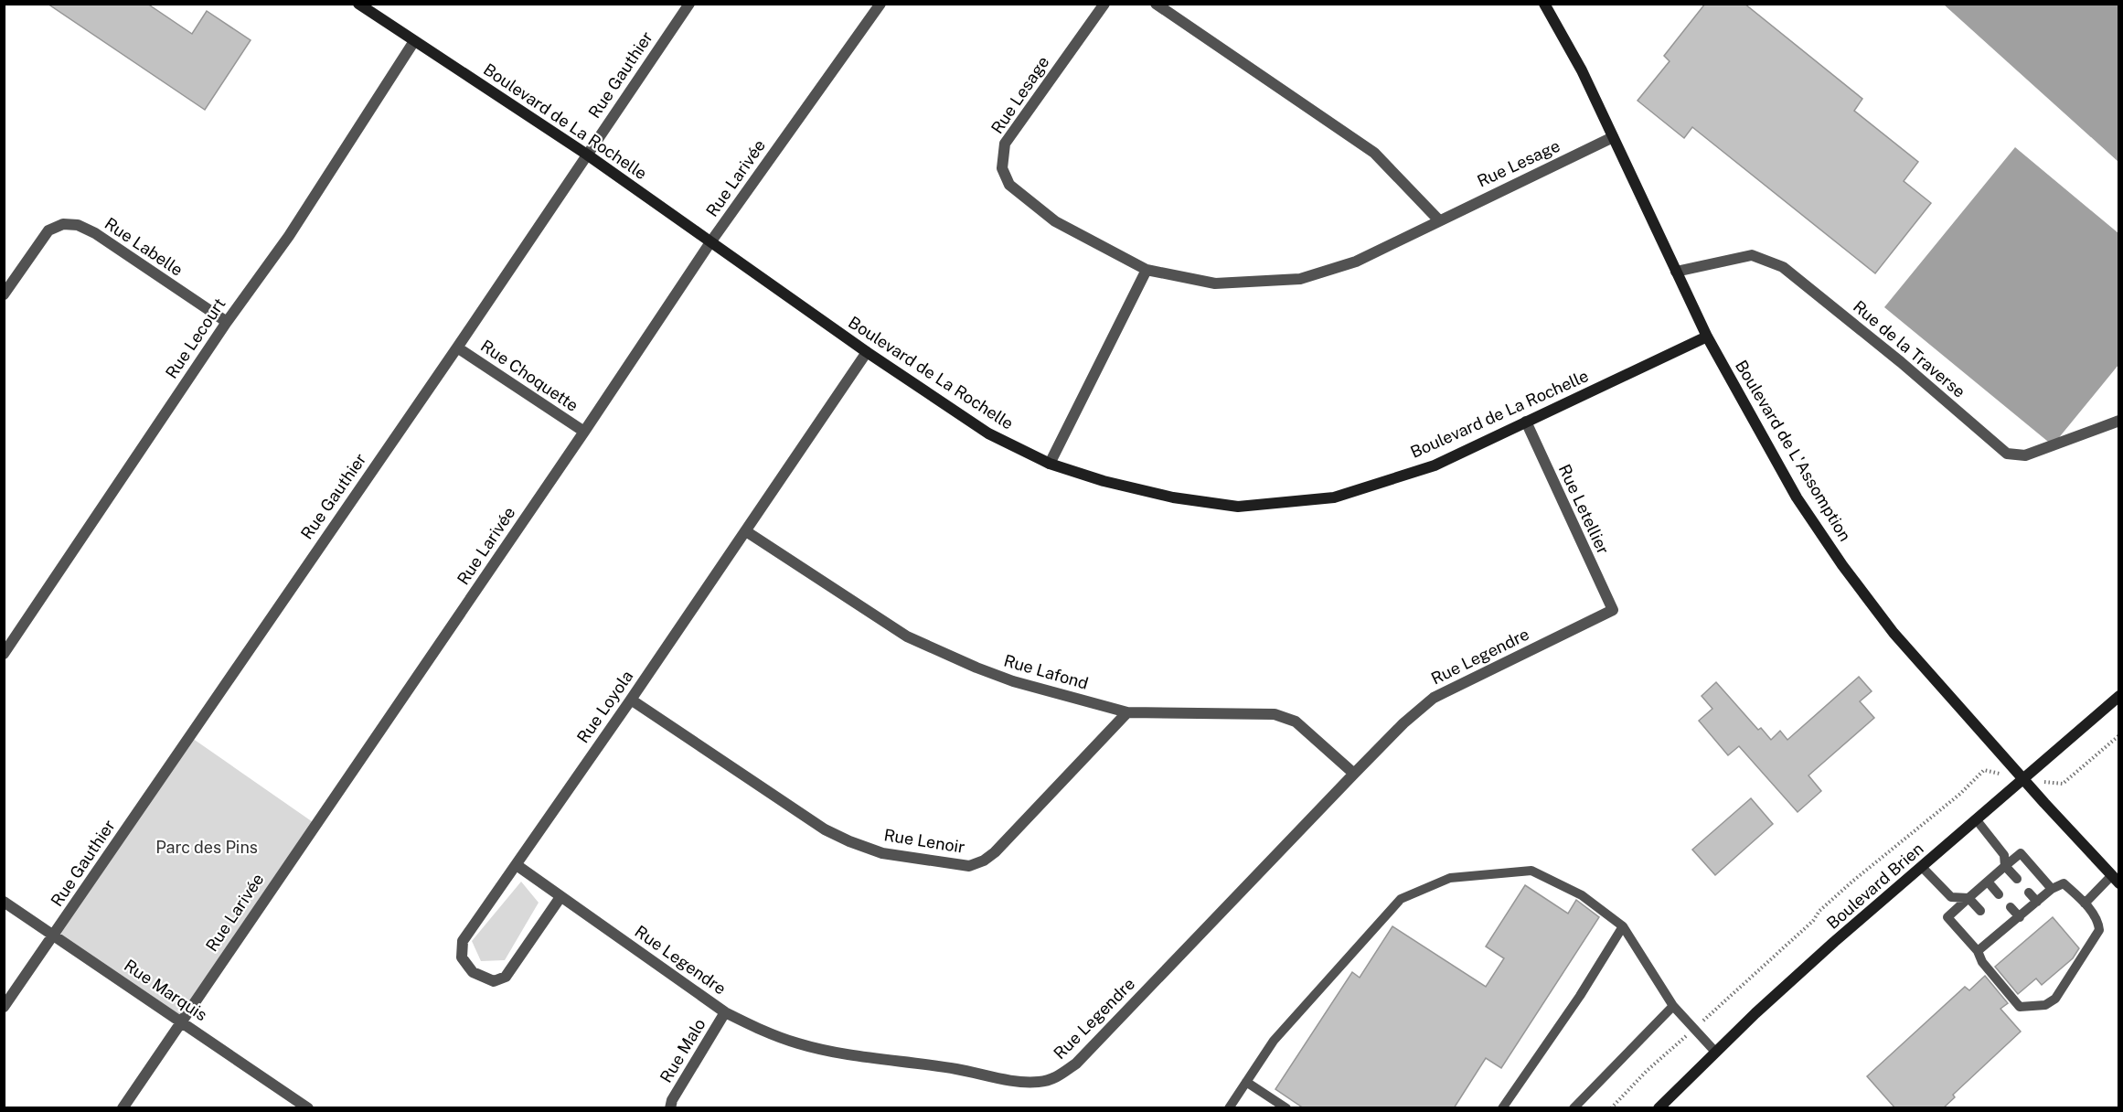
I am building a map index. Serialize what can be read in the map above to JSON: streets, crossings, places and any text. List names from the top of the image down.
{
  "streets": {
    "street": [
      "Rue Gauthier",
      "Rue Lesage",
      "Boulevard de La Rochelle",
      "Rue Larivée",
      "Rue Labelle",
      "Rue Lecourt",
      "Rue de la Traverse",
      "Rue Choquette",
      "Boulevard de L'Assomption",
      "Rue Letellier",
      "Rue Legendre",
      "Rue Lafond",
      "Rue Loyola",
      "Rue Lenoir",
      "Boulevard Brien",
      "Rue Marquis",
      "Rue Malo"
    ]
  },
  "crossings": [
    ["Rue Gauthier", "Boulevard de La Rochelle"],
    ["Rue Gauthier", "Rue Choquette"],
    ["Rue Gauthier", "Rue Marquis"],
    ["Rue Lesage", "Boulevard de L'Assomption"],
    ["Boulevard de La Rochelle", "Rue Larivée"],
    ["Boulevard de La Rochelle", "Rue Lecourt"],
    ["Boulevard de La Rochelle", "Boulevard de L'Assomption"],
    ["Boulevard de La Rochelle", "Rue Letellier"],
    ["Boulevard de La Rochelle", "Rue Loyola"],
    ["Rue Larivée", "Rue Choquette"],
    ["Rue Larivée", "Rue Marquis"],
    ["Rue Labelle", "Rue Lecourt"],
    ["Rue de la Traverse", "Boulevard de L'Assomption"],
    ["Boulevard de L'Assomption", "Boulevard Brien"],
    ["Rue Letellier", "Rue Legendre"],
    ["Rue Legendre", "Rue Lafond"],
    ["Rue Legendre", "Rue Loyola"],
    ["Rue Legendre", "Rue Malo"],
    ["Rue Lafond", "Rue Loyola"],
    ["Rue Lafond", "Rue Lenoir"],
    ["Rue Loyola", "Rue Lenoir"]
  ],
  "parks": ["Parc des Pins"]
}
